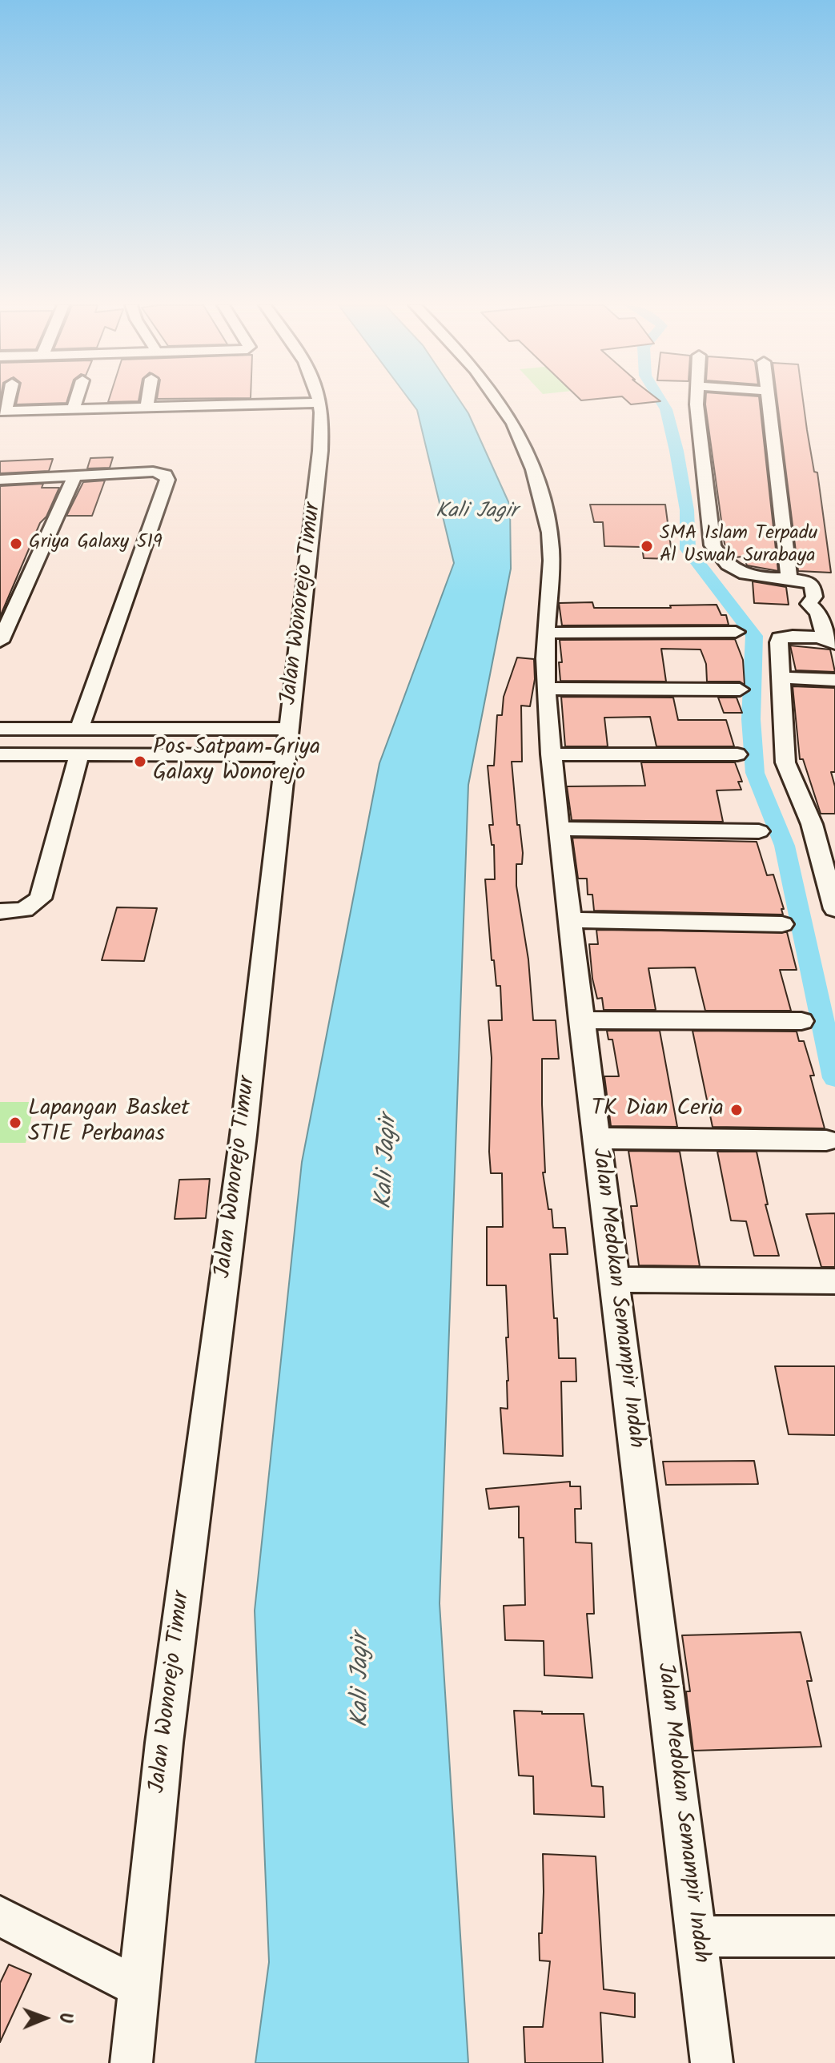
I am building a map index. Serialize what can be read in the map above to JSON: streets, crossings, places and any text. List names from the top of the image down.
{
  "streets": {
    "street": ["Jalan Wonorejo Timur", "Jalan Medokan Semampir Indah"]
  },
  "water": ["Kali Jagir"],
  "places": [
    "Griya Galaxy 519",
    "SMA Islam Terpadu Al Uswah Surabaya",
    "Pos Satpam Griya Galaxy Wonorejo",
    "TK Dian Ceria",
    "Lapangan Basket STIE Perbanas"
  ],
  "north": "right"
}
